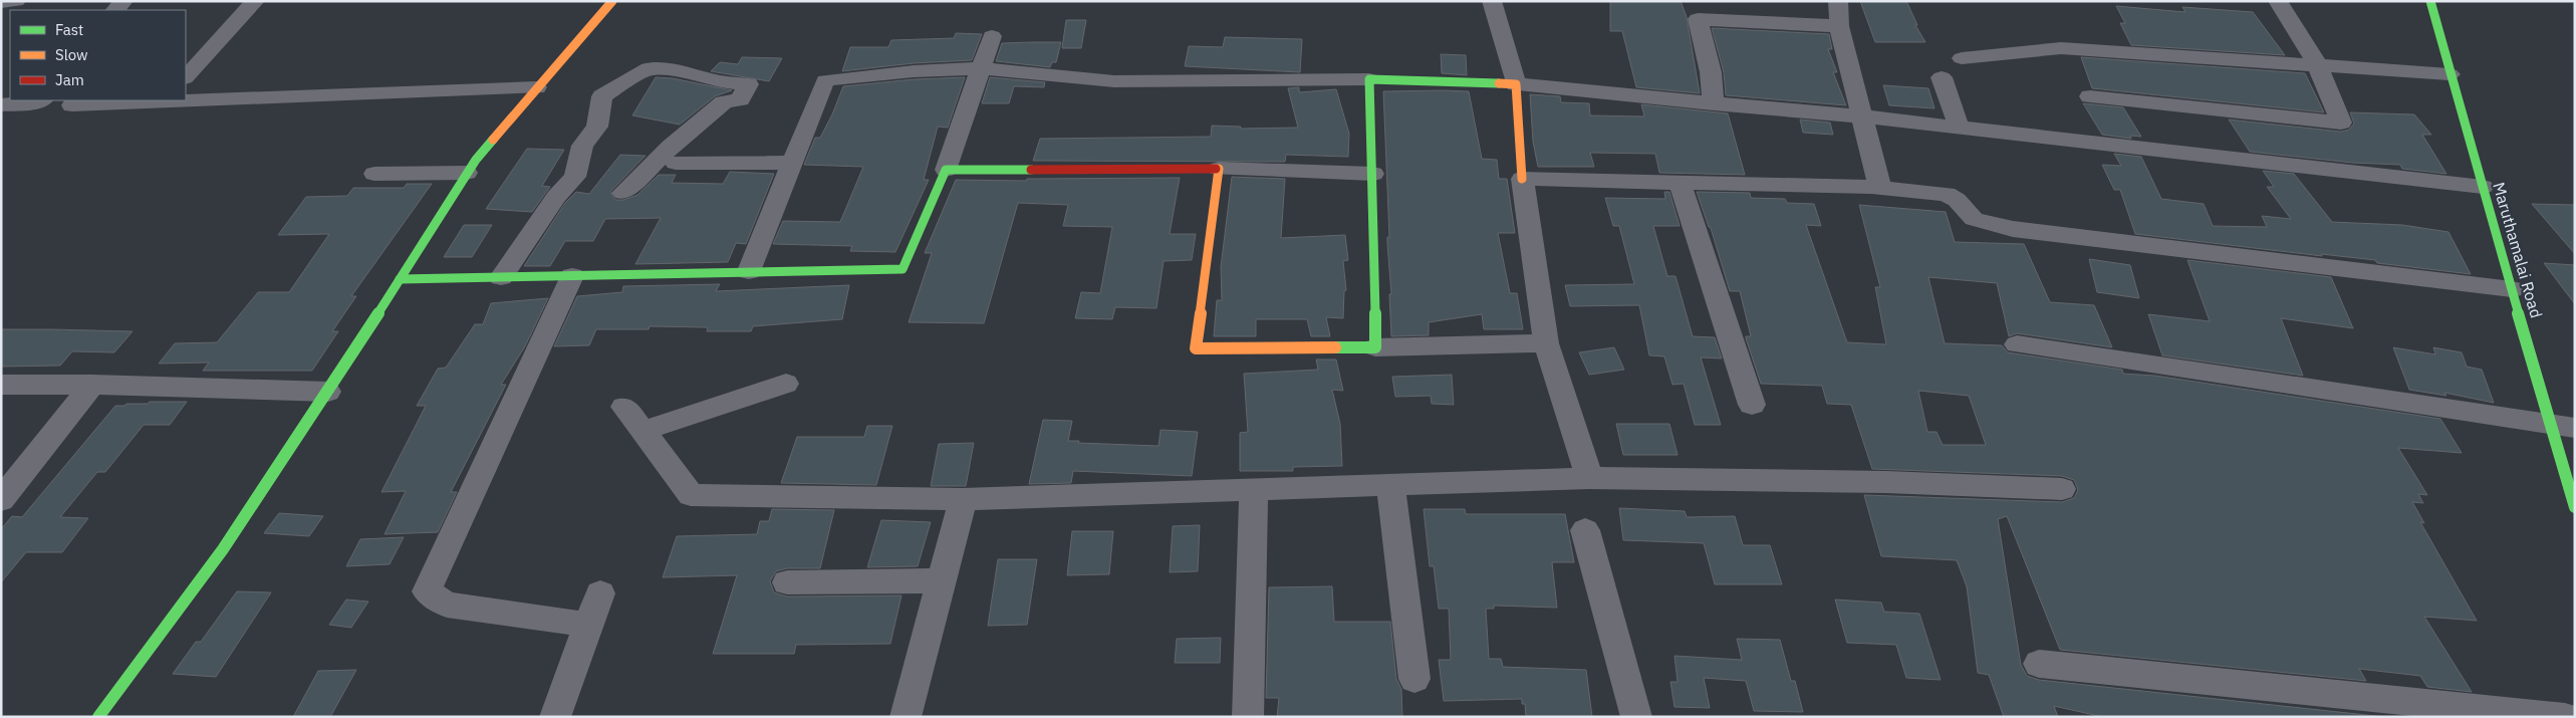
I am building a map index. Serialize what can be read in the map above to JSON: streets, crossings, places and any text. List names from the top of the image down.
{
  "streets": {
    "street": ["Maruthamalai Road"]
  },
  "legend": ["Fast", "Slow", "Jam"]
}
